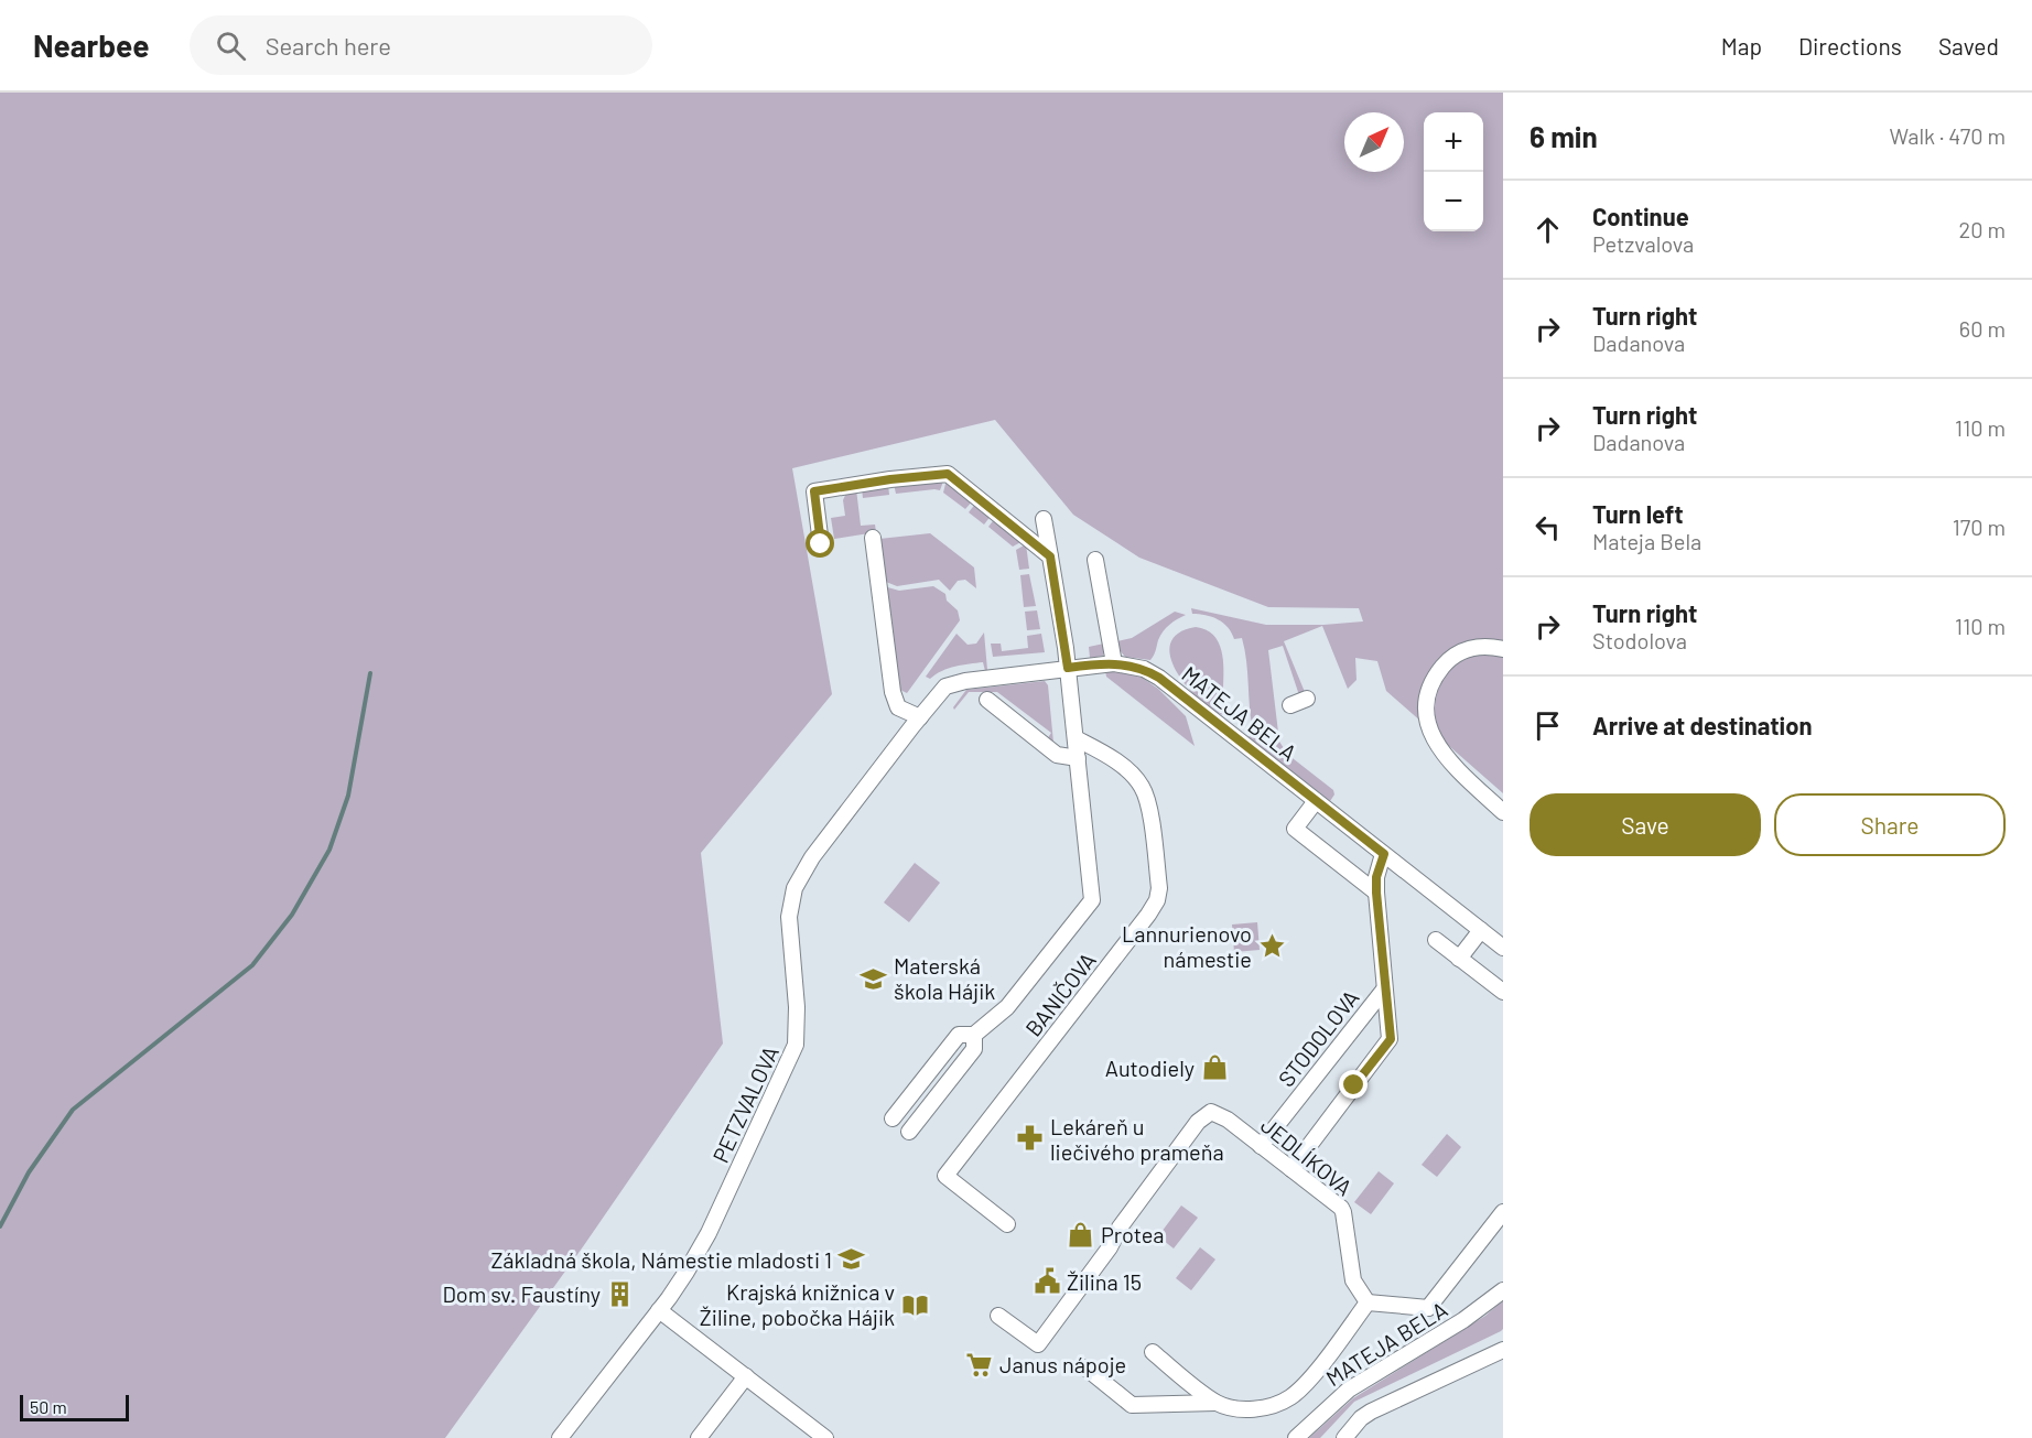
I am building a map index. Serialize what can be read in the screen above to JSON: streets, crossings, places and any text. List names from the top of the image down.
{
  "streets": {
    "street": [
      "MATEJA BELA",
      "BANIČOVA",
      "STODOLOVA",
      "PETZVALOVA",
      "JEDLÍKOVA"
    ]
  },
  "crossings": [
    ["MATEJA BELA", "BANIČOVA"],
    ["MATEJA BELA", "STODOLOVA"],
    ["MATEJA BELA", "PETZVALOVA"],
    ["MATEJA BELA", "JEDLÍKOVA"],
    ["STODOLOVA", "JEDLÍKOVA"]
  ],
  "places": {
    "place": ["Lannurienovo námestie"],
    "school or university": ["Materská škola Hájik", "Základná škola, Námestie mladosti 1"],
    "shop": ["Autodiely", "Protea"],
    "pharmacy": ["Lekáreň u liečivého prameňa"],
    "public building": ["Žilina 15"],
    "building": ["Dom sv. Faustíny"],
    "library": ["Krajská knižnica v Žiline, pobočka Hájik"],
    "supermarket": ["Janus nápoje"]
  },
  "scale_bar": "50 m",
  "north": "top right",
  "page": {
    "header": "Nearbee",
    "search": "Search here",
    "nav": ["Map", "Directions", "Saved"],
    "heading": ["6 min", "Walk · 470 m"],
    "map_buttons": ["+", "−"],
    "list": [
      ["Continue", "Petzvalova", "20 m"],
      ["Turn right", "Dadanova", "60 m"],
      ["Turn right", "Dadanova", "110 m"],
      ["Turn left", "Mateja Bela", "170 m"],
      ["Turn right", "Stodolova", "110 m"],
      "Arrive at destination"
    ],
    "buttons": ["Save", "Share"],
    "scale": "50 m"
  }
}
